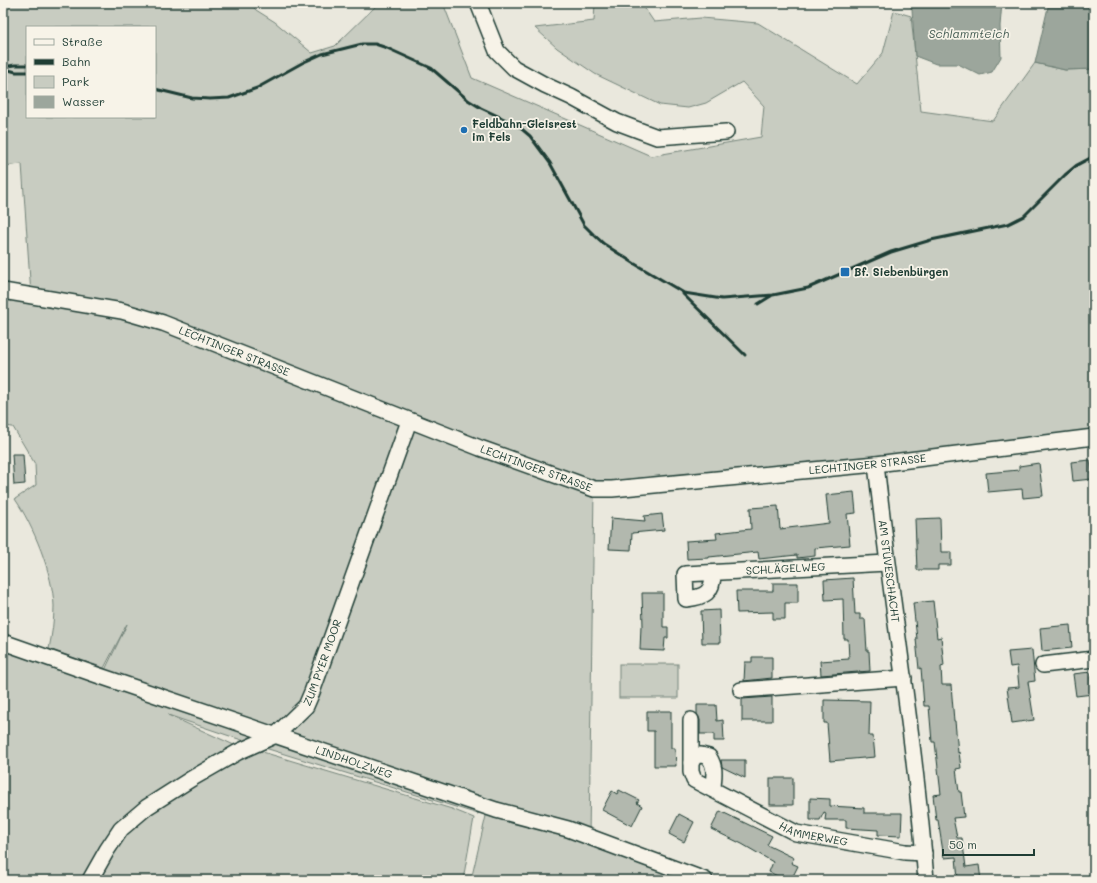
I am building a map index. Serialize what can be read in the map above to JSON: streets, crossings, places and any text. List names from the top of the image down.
{
  "streets": {
    "street": [
      "LECHTINGER STRASSE",
      "SCHLÄGELWEG",
      "AM STÜVESCHACHT",
      "ZUM PYER MOOR",
      "LINDHOLZWEG",
      "HAMMERWEG"
    ]
  },
  "crossings": [
    ["LECHTINGER STRASSE", "AM STÜVESCHACHT"],
    ["LECHTINGER STRASSE", "ZUM PYER MOOR"],
    ["SCHLÄGELWEG", "AM STÜVESCHACHT"],
    ["AM STÜVESCHACHT", "HAMMERWEG"],
    ["ZUM PYER MOOR", "LINDHOLZWEG"]
  ],
  "water": ["Schlammteich"],
  "places": {
    "other": ["Feldbahn-Gleisrest im Fels"],
    "transit": ["Bf. Siebenbürgen"]
  },
  "legend": [
    "Straße",
    "Bahn",
    "Park",
    "Wasser"
  ],
  "scale_bar": "50 m"
}
